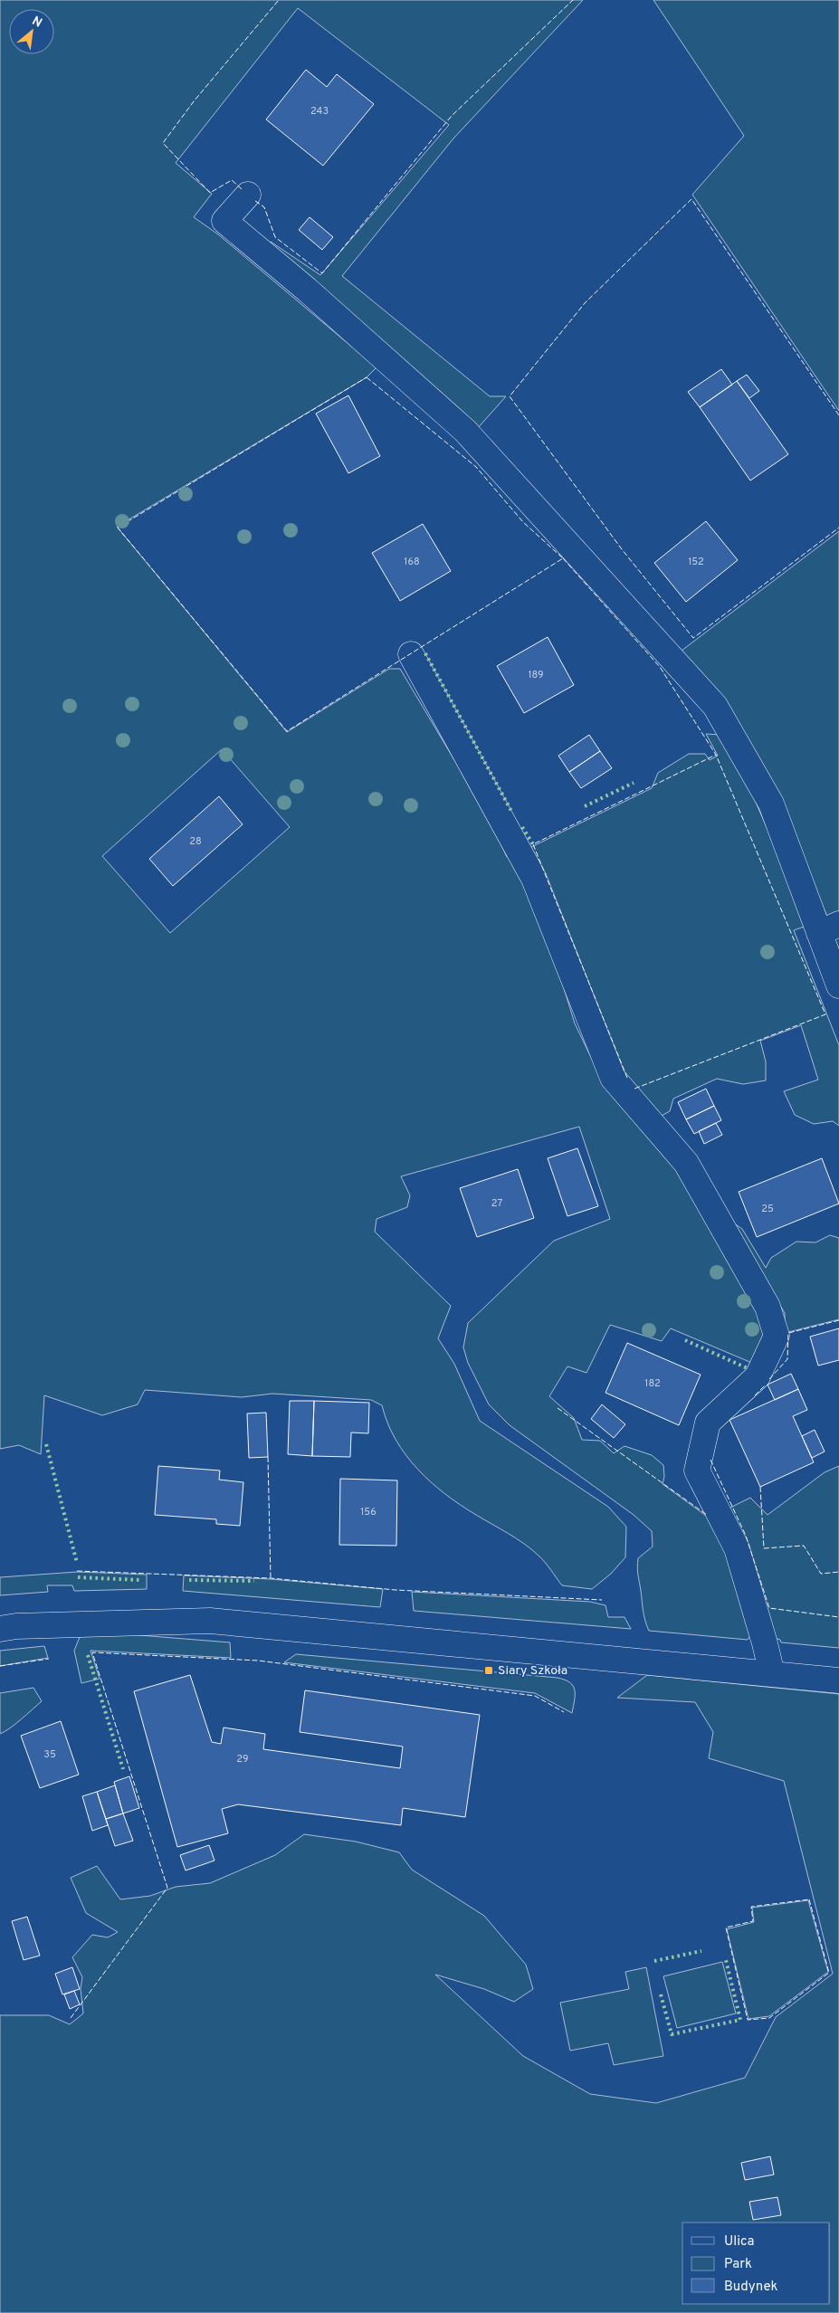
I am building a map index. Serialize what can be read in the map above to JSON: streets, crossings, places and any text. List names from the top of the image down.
{
  "places": {
    "transit": ["Siary Szkoła"]
  },
  "house_numbers": [
    "243",
    "168",
    "152",
    "189",
    "28",
    "27",
    "25",
    "182",
    "156",
    "35",
    "29"
  ],
  "legend": ["Ulica", "Park", "Budynek"],
  "north": "top right"
}
